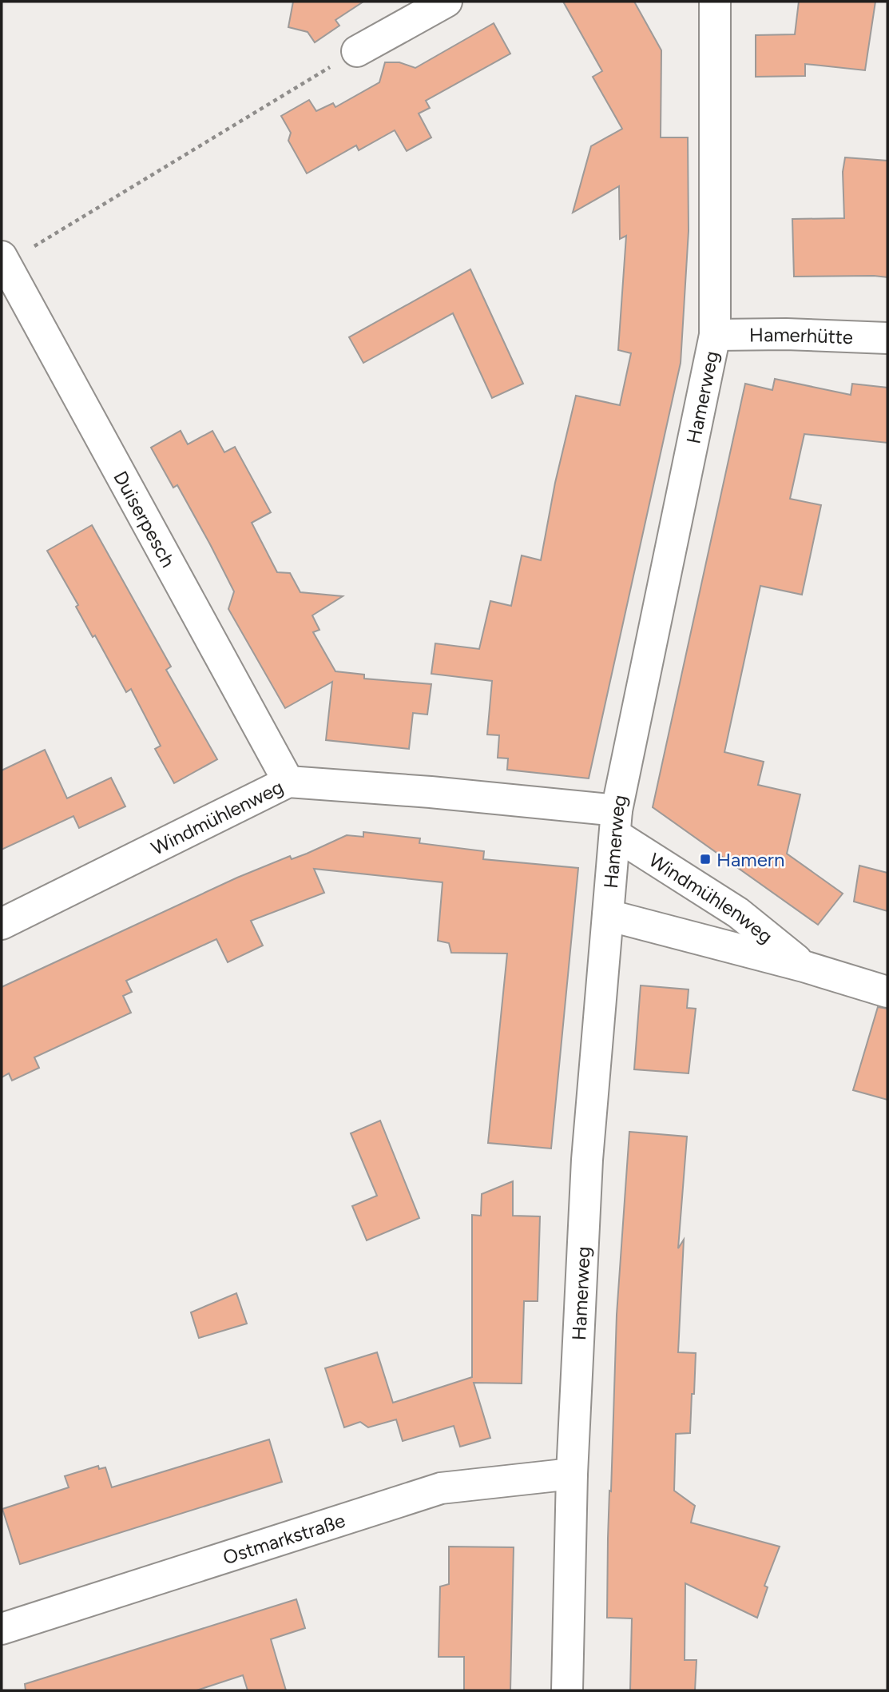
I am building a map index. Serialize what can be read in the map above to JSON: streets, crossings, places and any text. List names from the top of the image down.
{
  "streets": {
    "street": [
      "Hamerhütte",
      "Hamerweg",
      "Duiserpesch",
      "Windmühlenweg",
      "Ostmarkstraße"
    ]
  },
  "crossings": [
    ["Hamerhütte", "Hamerweg"],
    ["Hamerweg", "Windmühlenweg"],
    ["Hamerweg", "Ostmarkstraße"],
    ["Duiserpesch", "Windmühlenweg"]
  ],
  "places": {
    "transit": ["Hamern"]
  }
}
